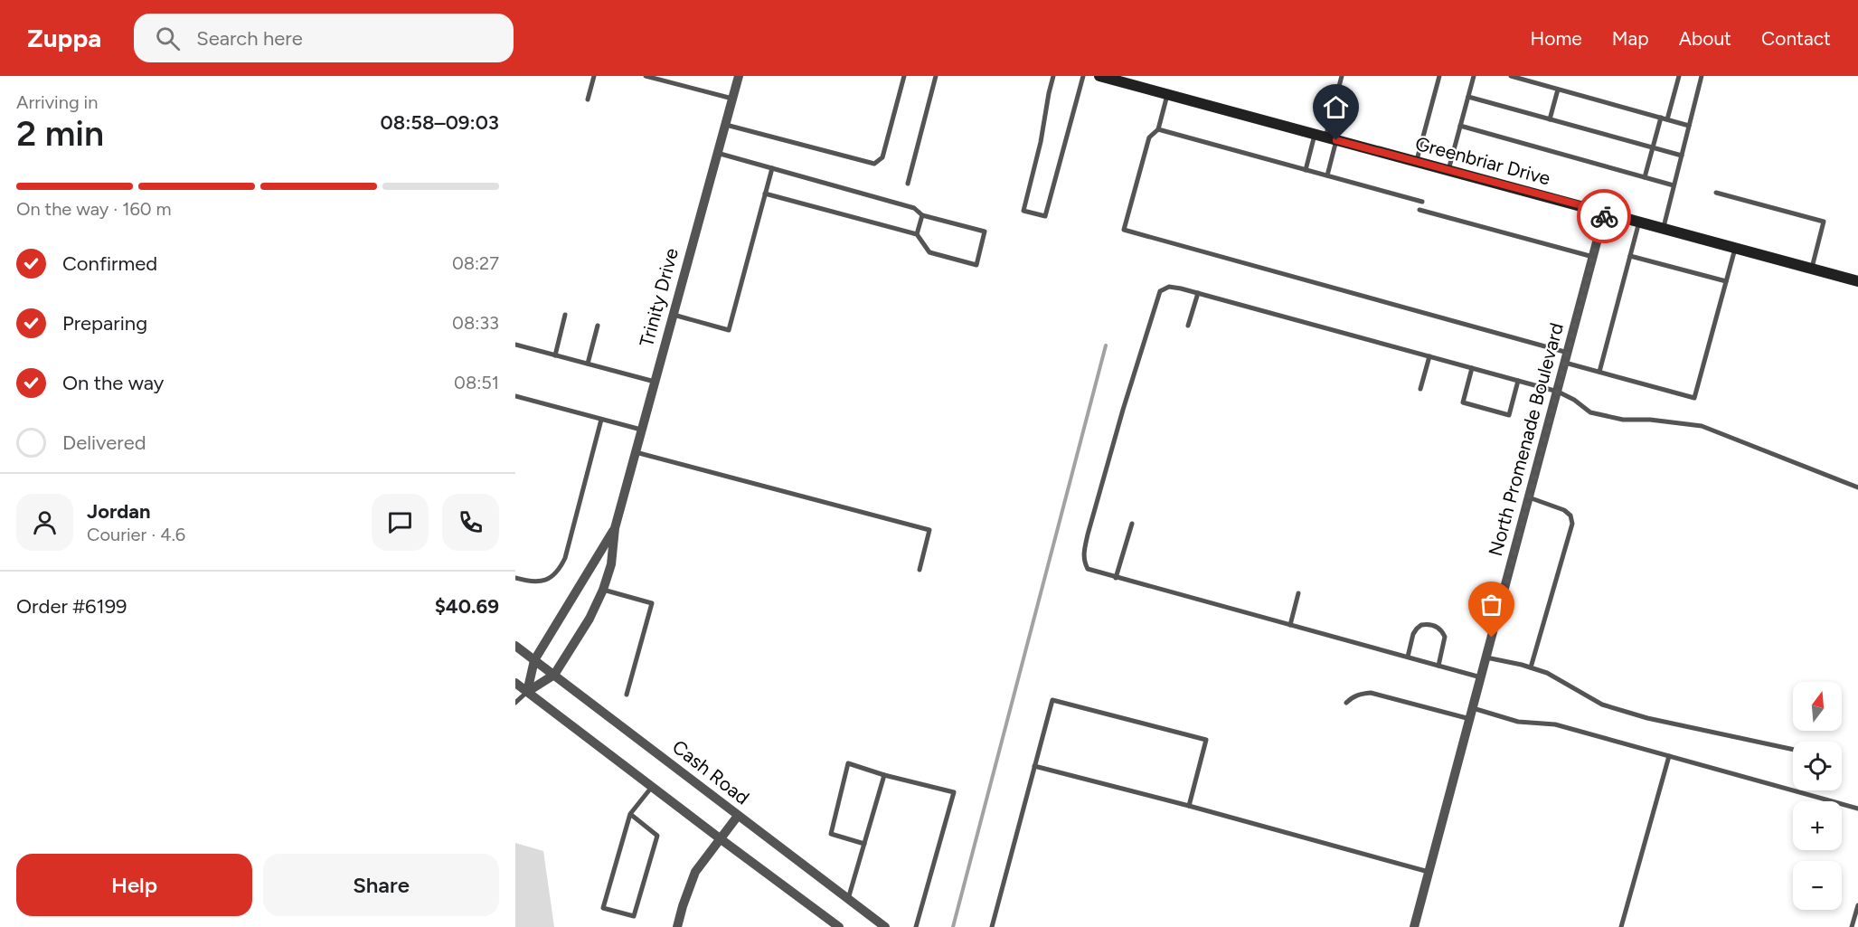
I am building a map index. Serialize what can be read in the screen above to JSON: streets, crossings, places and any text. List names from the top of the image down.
{
  "streets": {
    "street": [
      "Greenbriar Drive",
      "Trinity Drive",
      "North Promenade Boulevard",
      "Cash Road"
    ]
  },
  "crossings": [
    ["Greenbriar Drive", "North Promenade Boulevard"],
    ["Trinity Drive", "Cash Road"]
  ],
  "north": "top",
  "page": {
    "header": "Zuppa",
    "search": "Search here",
    "nav": [
      "Home",
      "Map",
      "About",
      "Contact"
    ],
    "heading": ["2 min", "Arriving in", "08:58–09:03"],
    "panel": [
      "Jordan",
      "Courier · 4.6",
      "Order #6199",
      "$40.69"
    ],
    "bar": "On the way · 160 m",
    "list": [
      ["Confirmed", "08:27"],
      ["Preparing", "08:33"],
      ["On the way", "08:51"],
      "Delivered"
    ],
    "map_buttons": ["+", "−"],
    "buttons": ["Help", "Share"]
  }
}
